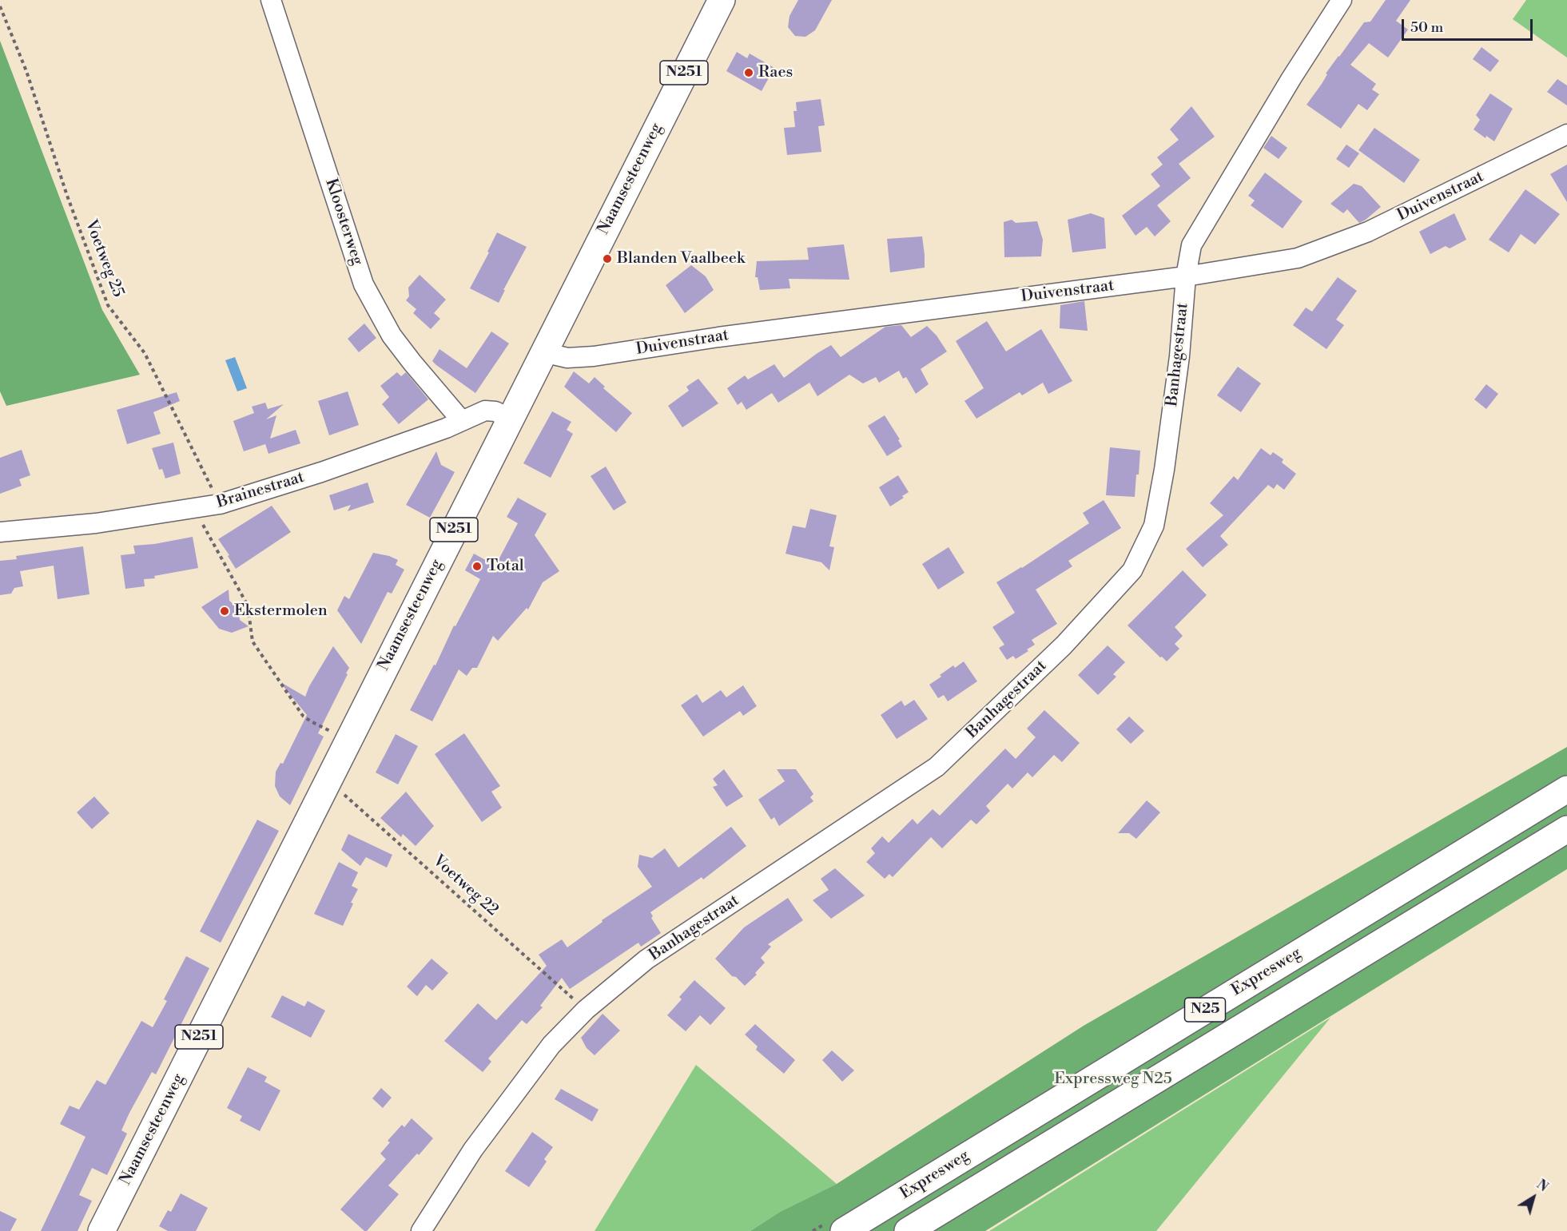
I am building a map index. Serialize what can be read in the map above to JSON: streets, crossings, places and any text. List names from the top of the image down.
{
  "streets": {
    "main road": [
      "N251",
      "Naamsesteenweg",
      "Expresweg",
      "N25"
    ],
    "street": [
      "Duivenstraat",
      "Kloosterweg",
      "Banhagestraat",
      "Brainestraat"
    ],
    "path": ["Voetweg 25", "Voetweg 22"]
  },
  "crossings": [
    ["Naamsesteenweg", "Duivenstraat"],
    ["Naamsesteenweg", "Brainestraat"],
    ["Naamsesteenweg", "Voetweg 22"],
    ["Duivenstraat", "Banhagestraat"],
    ["Kloosterweg", "Brainestraat"],
    ["Voetweg 25", "Brainestraat"],
    ["Banhagestraat", "Voetweg 22"]
  ],
  "parks": ["Expressweg N25"],
  "places": [
    "Raes",
    "Blanden Vaalbeek",
    "Total",
    "Ekstermolen"
  ],
  "scale_bar": "50 m",
  "north": "top right"
}
